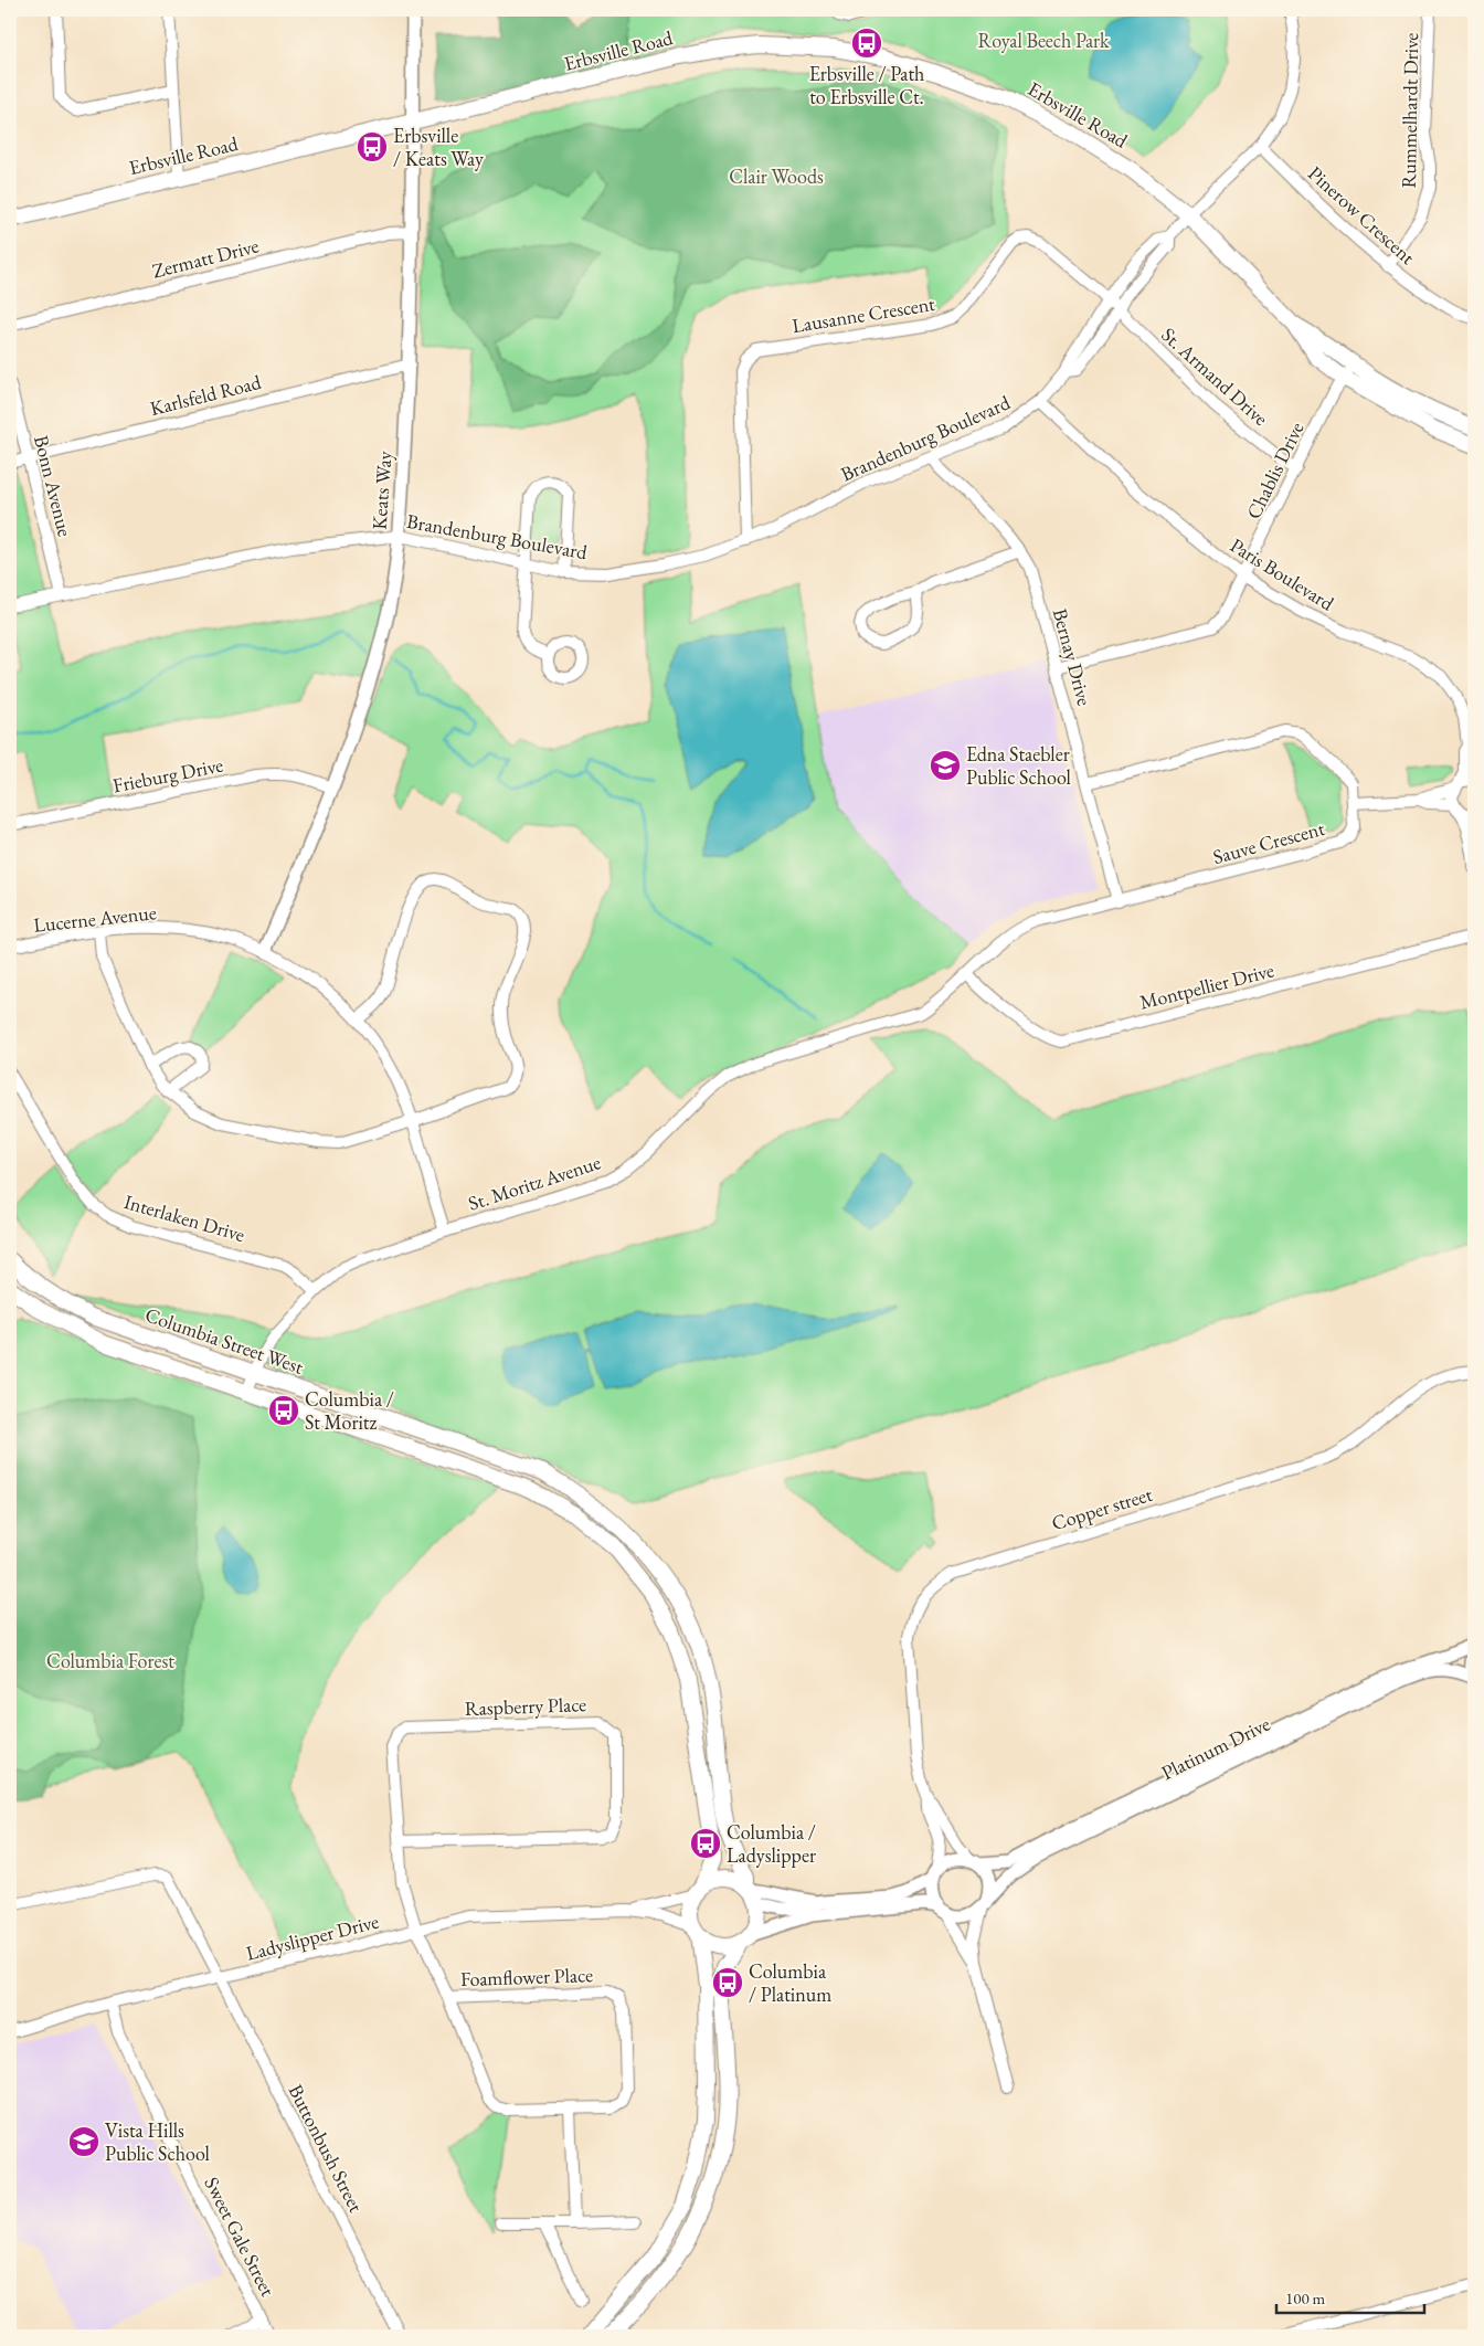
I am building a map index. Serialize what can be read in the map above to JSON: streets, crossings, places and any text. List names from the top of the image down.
{
  "streets": {
    "main road": ["Erbsville Road", "Columbia Street West"],
    "street": [
      "Rummelhardt Drive",
      "Pinerow Crescent",
      "Zermatt Drive",
      "Lausanne Crescent",
      "St. Armand Drive",
      "Karlsfeld Road",
      "Brandenburg Boulevard",
      "Chablis Drive",
      "Bonn Avenue",
      "Keats Way",
      "Paris Boulevard",
      "Bernay Drive",
      "Frieburg Drive",
      "Sauve Crescent",
      "Lucerne Avenue",
      "Montpellier Drive",
      "St. Moritz Avenue",
      "Interlaken Drive",
      "Copper street",
      "Raspberry Place",
      "Platinum Drive",
      "Ladyslipper Drive",
      "Foamflower Place",
      "Buttonbush Street",
      "Sweet Gale Street"
    ]
  },
  "crossings": [
    ["Erbsville Road", "Brandenburg Boulevard"],
    ["Erbsville Road", "Chablis Drive"],
    ["Erbsville Road", "Keats Way"],
    ["Rummelhardt Drive", "Pinerow Crescent"],
    ["Pinerow Crescent", "Brandenburg Boulevard"],
    ["Zermatt Drive", "Keats Way"],
    ["Lausanne Crescent", "St. Armand Drive"],
    ["Lausanne Crescent", "Brandenburg Boulevard"],
    ["St. Armand Drive", "Brandenburg Boulevard"],
    ["St. Armand Drive", "Chablis Drive"],
    ["Karlsfeld Road", "Bonn Avenue"],
    ["Karlsfeld Road", "Keats Way"],
    ["Brandenburg Boulevard", "Bonn Avenue"],
    ["Brandenburg Boulevard", "Keats Way"],
    ["Brandenburg Boulevard", "Paris Boulevard"],
    ["Brandenburg Boulevard", "Bernay Drive"],
    ["Chablis Drive", "Paris Boulevard"],
    ["Chablis Drive", "Bernay Drive"],
    ["Keats Way", "Frieburg Drive"],
    ["Keats Way", "Lucerne Avenue"],
    ["Bernay Drive", "Sauve Crescent"],
    ["Bernay Drive", "St. Moritz Avenue"],
    ["Sauve Crescent", "St. Moritz Avenue"],
    ["Lucerne Avenue", "St. Moritz Avenue"],
    ["Montpellier Drive", "St. Moritz Avenue"],
    ["St. Moritz Avenue", "Interlaken Drive"],
    ["St. Moritz Avenue", "Columbia Street West"],
    ["Columbia Street West", "Ladyslipper Drive"],
    ["Raspberry Place", "Ladyslipper Drive"],
    ["Raspberry Place", "Foamflower Place"],
    ["Ladyslipper Drive", "Foamflower Place"],
    ["Ladyslipper Drive", "Buttonbush Street"],
    ["Ladyslipper Drive", "Sweet Gale Street"]
  ],
  "parks": ["Royal Beech Park", "Clair Woods", "Columbia Forest"],
  "places": {
    "bus stop": [
      "Erbsville / Path to Erbsville Ct.",
      "Erbsville / Keats Way",
      "Columbia / St Moritz",
      "Columbia / Ladyslipper",
      "Columbia / Platinum"
    ],
    "school or university": ["Edna Staebler Public School", "Vista Hills Public School"]
  },
  "scale_bar": "100 m"
}
